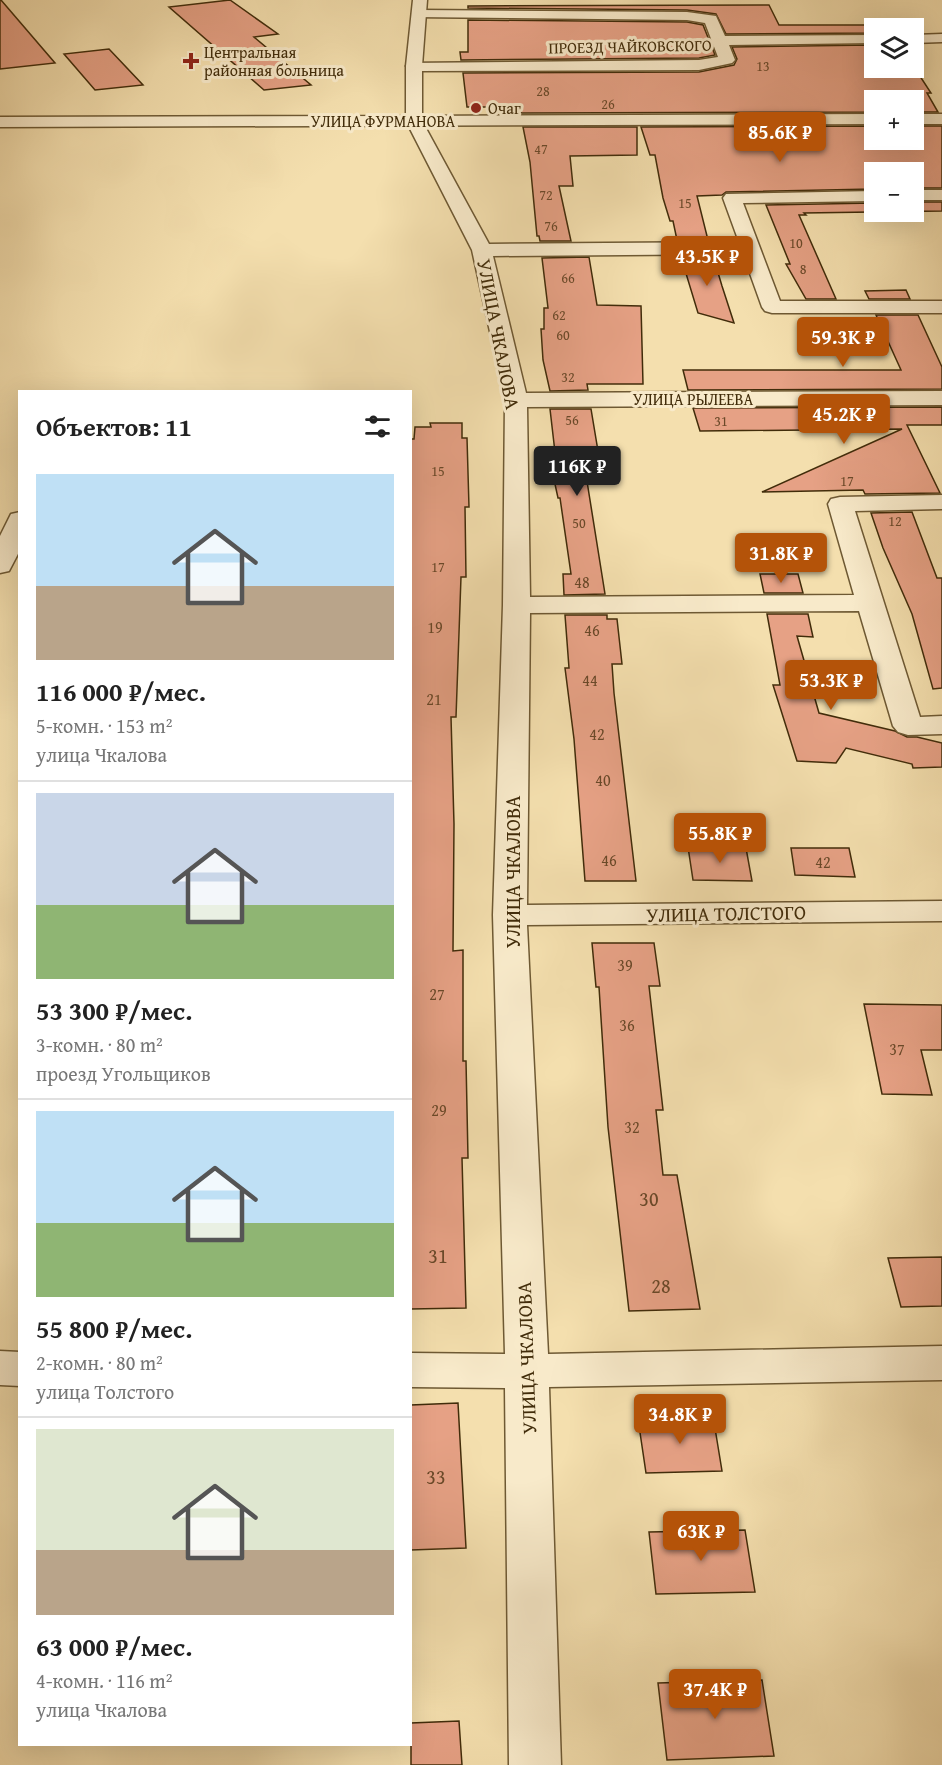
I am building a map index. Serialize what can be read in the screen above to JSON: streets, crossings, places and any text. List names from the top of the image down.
{
  "streets": {
    "street": [
      "ПРОЕЗД ЧАЙКОВСКОГО",
      "УЛИЦА ФУРМАНОВА",
      "УЛИЦА ЧКАЛОВА",
      "УЛИЦА РЫЛЕЕВА",
      "УЛИЦА ТОЛСТОГО"
    ]
  },
  "crossings": [
    ["ПРОЕЗД ЧАЙКОВСКОГО", "УЛИЦА ЧКАЛОВА"],
    ["УЛИЦА ФУРМАНОВА", "УЛИЦА ЧКАЛОВА"],
    ["УЛИЦА ЧКАЛОВА", "УЛИЦА РЫЛЕЕВА"],
    ["УЛИЦА ЧКАЛОВА", "УЛИЦА ТОЛСТОГО"]
  ],
  "places": {
    "health": ["Центральная районная больница"],
    "other": ["Очаг"]
  },
  "house_numbers": [
    "13",
    "28",
    "26",
    "47",
    "72",
    "15",
    "76",
    "10",
    "8",
    "66",
    "62",
    "60",
    "32",
    "56",
    "31",
    "15",
    "17",
    "12",
    "50",
    "17",
    "48",
    "19",
    "46",
    "44",
    "21",
    "42",
    "40",
    "46",
    "42",
    "39",
    "27",
    "36",
    "37",
    "29",
    "32",
    "30",
    "31",
    "28",
    "33"
  ],
  "page": {
    "map_buttons": ["+", "−"],
    "price": [
      "85.6K ₽",
      "43.5K ₽",
      "59.3K ₽",
      "45.2K ₽",
      "116K ₽",
      "31.8K ₽",
      "53.3K ₽",
      "55.8K ₽",
      "34.8K ₽",
      "63K ₽",
      "37.4K ₽"
    ],
    "heading": "Объектов: 11",
    "list": [
      {
        "name": "116 000 ₽/мес.",
        "note": "5-комн. · 153 m² · улица Чкалова"
      },
      {
        "name": "53 300 ₽/мес.",
        "note": "3-комн. · 80 m² · проезд Угольщиков"
      },
      {
        "name": "55 800 ₽/мес.",
        "note": "2-комн. · 80 m² · улица Толстого"
      },
      {
        "name": "63 000 ₽/мес.",
        "note": "4-комн. · 116 m² · улица Чкалова"
      }
    ]
  }
}
